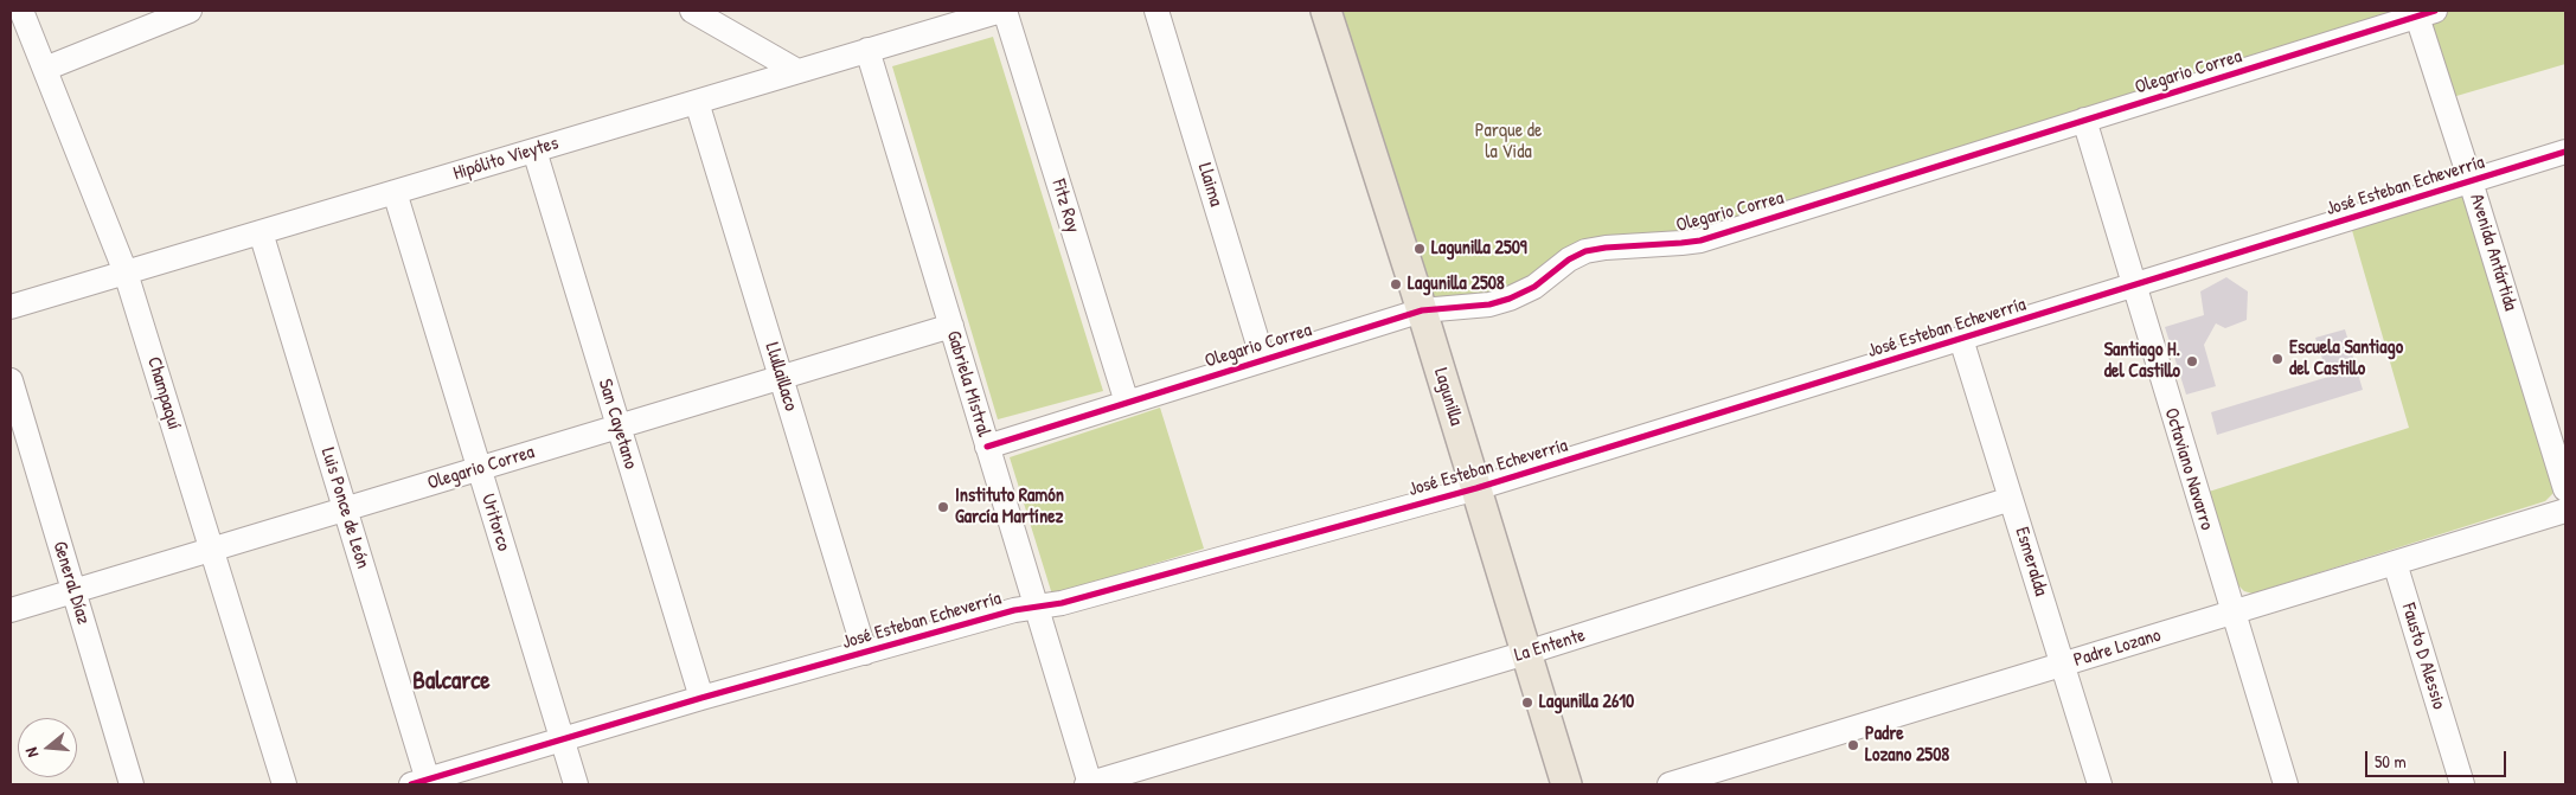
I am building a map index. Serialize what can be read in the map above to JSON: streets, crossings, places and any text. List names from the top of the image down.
{
  "streets": {
    "main road": ["Lagunilla"],
    "street": [
      "Olegario Correa",
      "Hipólito Vieytes",
      "Llaima",
      "José Esteban Echeverría",
      "Fitz Roy",
      "Avenida Antártida",
      "Llullaillaco",
      "Gabriela Mistral",
      "Champaquí",
      "San Cayetano",
      "Octaviano Navarro",
      "Luis Ponce de León",
      "Uritorco",
      "Esmeralda",
      "General Díaz",
      "La Entente",
      "Padre Lozano",
      "Fausto D Alessio"
    ]
  },
  "crossings": [
    ["Olegario Correa", "Llaima"],
    ["Olegario Correa", "Fitz Roy"],
    ["Olegario Correa", "Avenida Antártida"],
    ["Olegario Correa", "Llullaillaco"],
    ["Olegario Correa", "Gabriela Mistral"],
    ["Olegario Correa", "Champaquí"],
    ["Olegario Correa", "Lagunilla"],
    ["Olegario Correa", "San Cayetano"],
    ["Olegario Correa", "Octaviano Navarro"],
    ["Olegario Correa", "Luis Ponce de León"],
    ["Olegario Correa", "Uritorco"],
    ["Olegario Correa", "General Díaz"],
    ["Hipólito Vieytes", "Fitz Roy"],
    ["Hipólito Vieytes", "Llullaillaco"],
    ["Hipólito Vieytes", "Gabriela Mistral"],
    ["Hipólito Vieytes", "Champaquí"],
    ["Hipólito Vieytes", "San Cayetano"],
    ["Hipólito Vieytes", "Luis Ponce de León"],
    ["Hipólito Vieytes", "Uritorco"],
    ["José Esteban Echeverría", "Avenida Antártida"],
    ["José Esteban Echeverría", "Llullaillaco"],
    ["José Esteban Echeverría", "Gabriela Mistral"],
    ["José Esteban Echeverría", "Lagunilla"],
    ["José Esteban Echeverría", "San Cayetano"],
    ["José Esteban Echeverría", "Octaviano Navarro"],
    ["José Esteban Echeverría", "Luis Ponce de León"],
    ["José Esteban Echeverría", "Uritorco"],
    ["José Esteban Echeverría", "Esmeralda"],
    ["Gabriela Mistral", "La Entente"],
    ["Lagunilla", "La Entente"],
    ["Octaviano Navarro", "Padre Lozano"],
    ["Esmeralda", "La Entente"],
    ["Esmeralda", "Padre Lozano"],
    ["Padre Lozano", "Fausto D Alessio"]
  ],
  "districts": ["Balcarce"],
  "parks": ["Parque de la Vida"],
  "places": [
    "Lagunilla 2509",
    "Lagunilla 2508",
    "Escuela Santiago del Castillo",
    "Santiago H. del Castillo",
    "Instituto Ramón García Martínez",
    "Lagunilla 2610",
    "Padre Lozano 2508"
  ],
  "scale_bar": "50 m",
  "north": "left"
}
